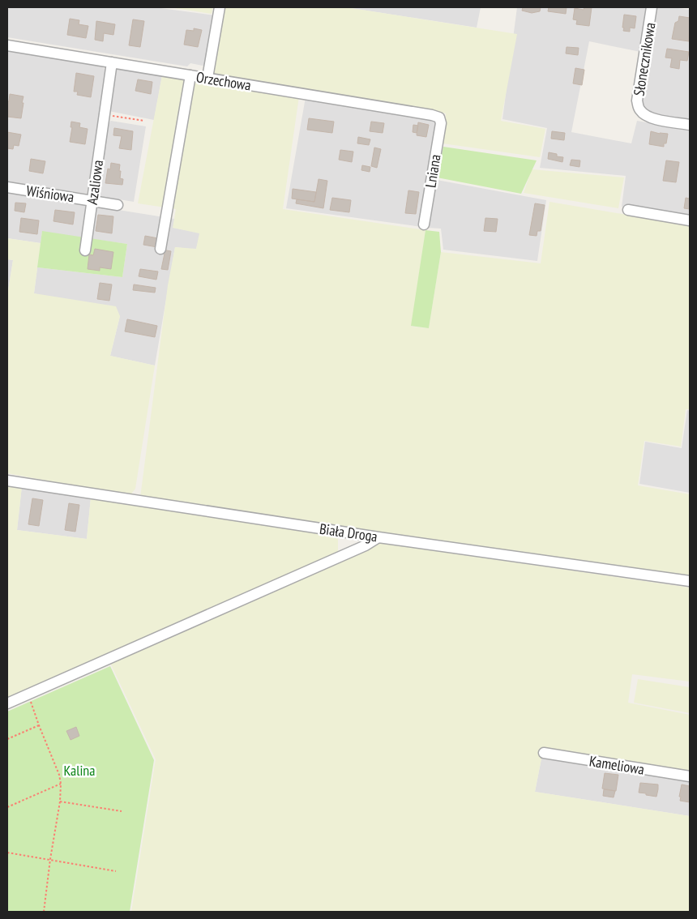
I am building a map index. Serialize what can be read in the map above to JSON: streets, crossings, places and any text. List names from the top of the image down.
{
  "streets": {
    "street": [
      "Słonecznikowa",
      "Orzechowa",
      "Lniana",
      "Azaliowa",
      "Wiśniowa",
      "Biała Droga",
      "Kameliowa"
    ]
  },
  "crossings": [
    ["Orzechowa", "Lniana"],
    ["Orzechowa", "Azaliowa"],
    ["Azaliowa", "Wiśniowa"]
  ],
  "parks": ["Kalina"]
}
